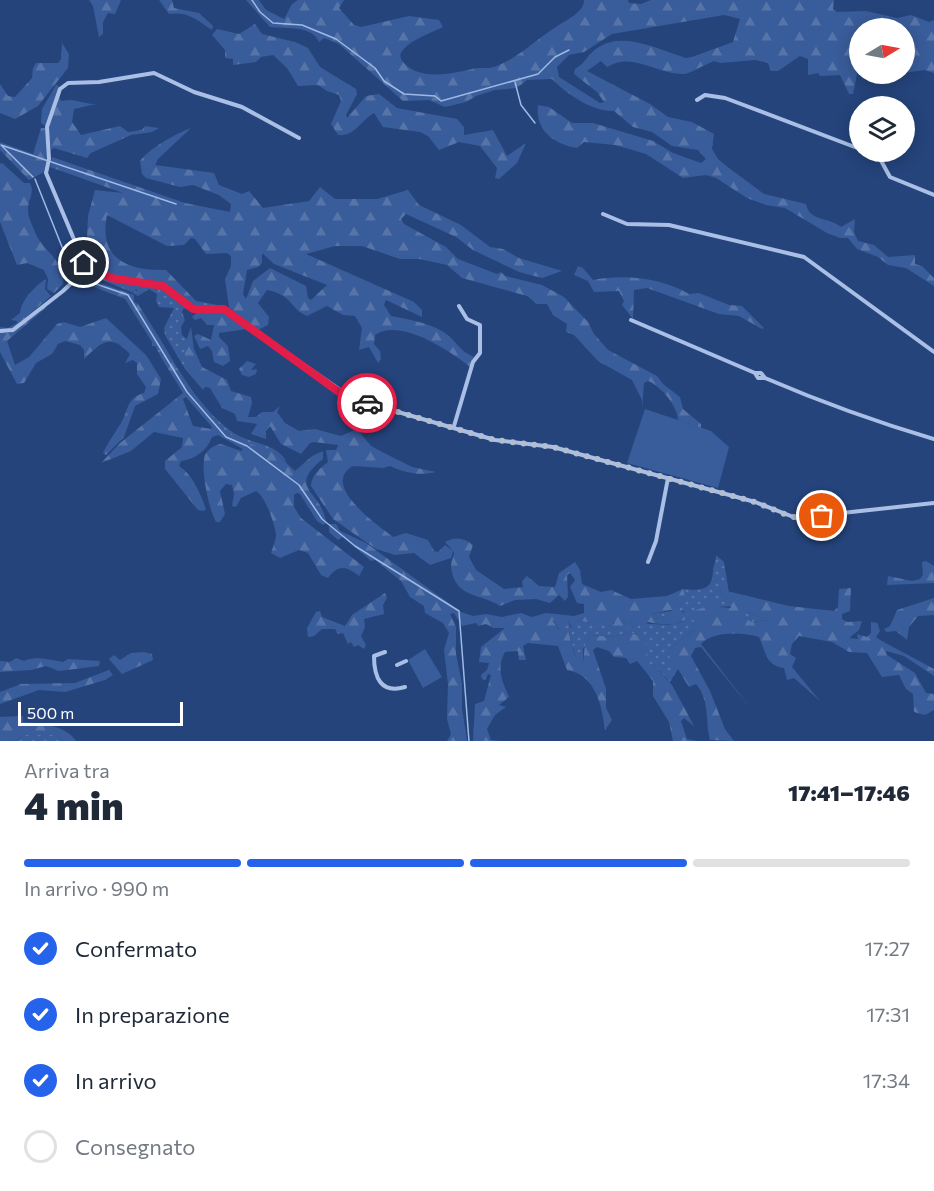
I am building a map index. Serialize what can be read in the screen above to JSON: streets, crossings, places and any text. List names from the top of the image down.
{
  "scale_bar": "500 m",
  "north": "right",
  "page": {
    "scale": "500 m",
    "heading": ["4 min", "Arriva tra", "17:41–17:46"],
    "bar": "In arrivo · 990 m",
    "list": [
      ["Confermato", "17:27"],
      ["In preparazione", "17:31"],
      ["In arrivo", "17:34"],
      "Consegnato"
    ]
  }
}
